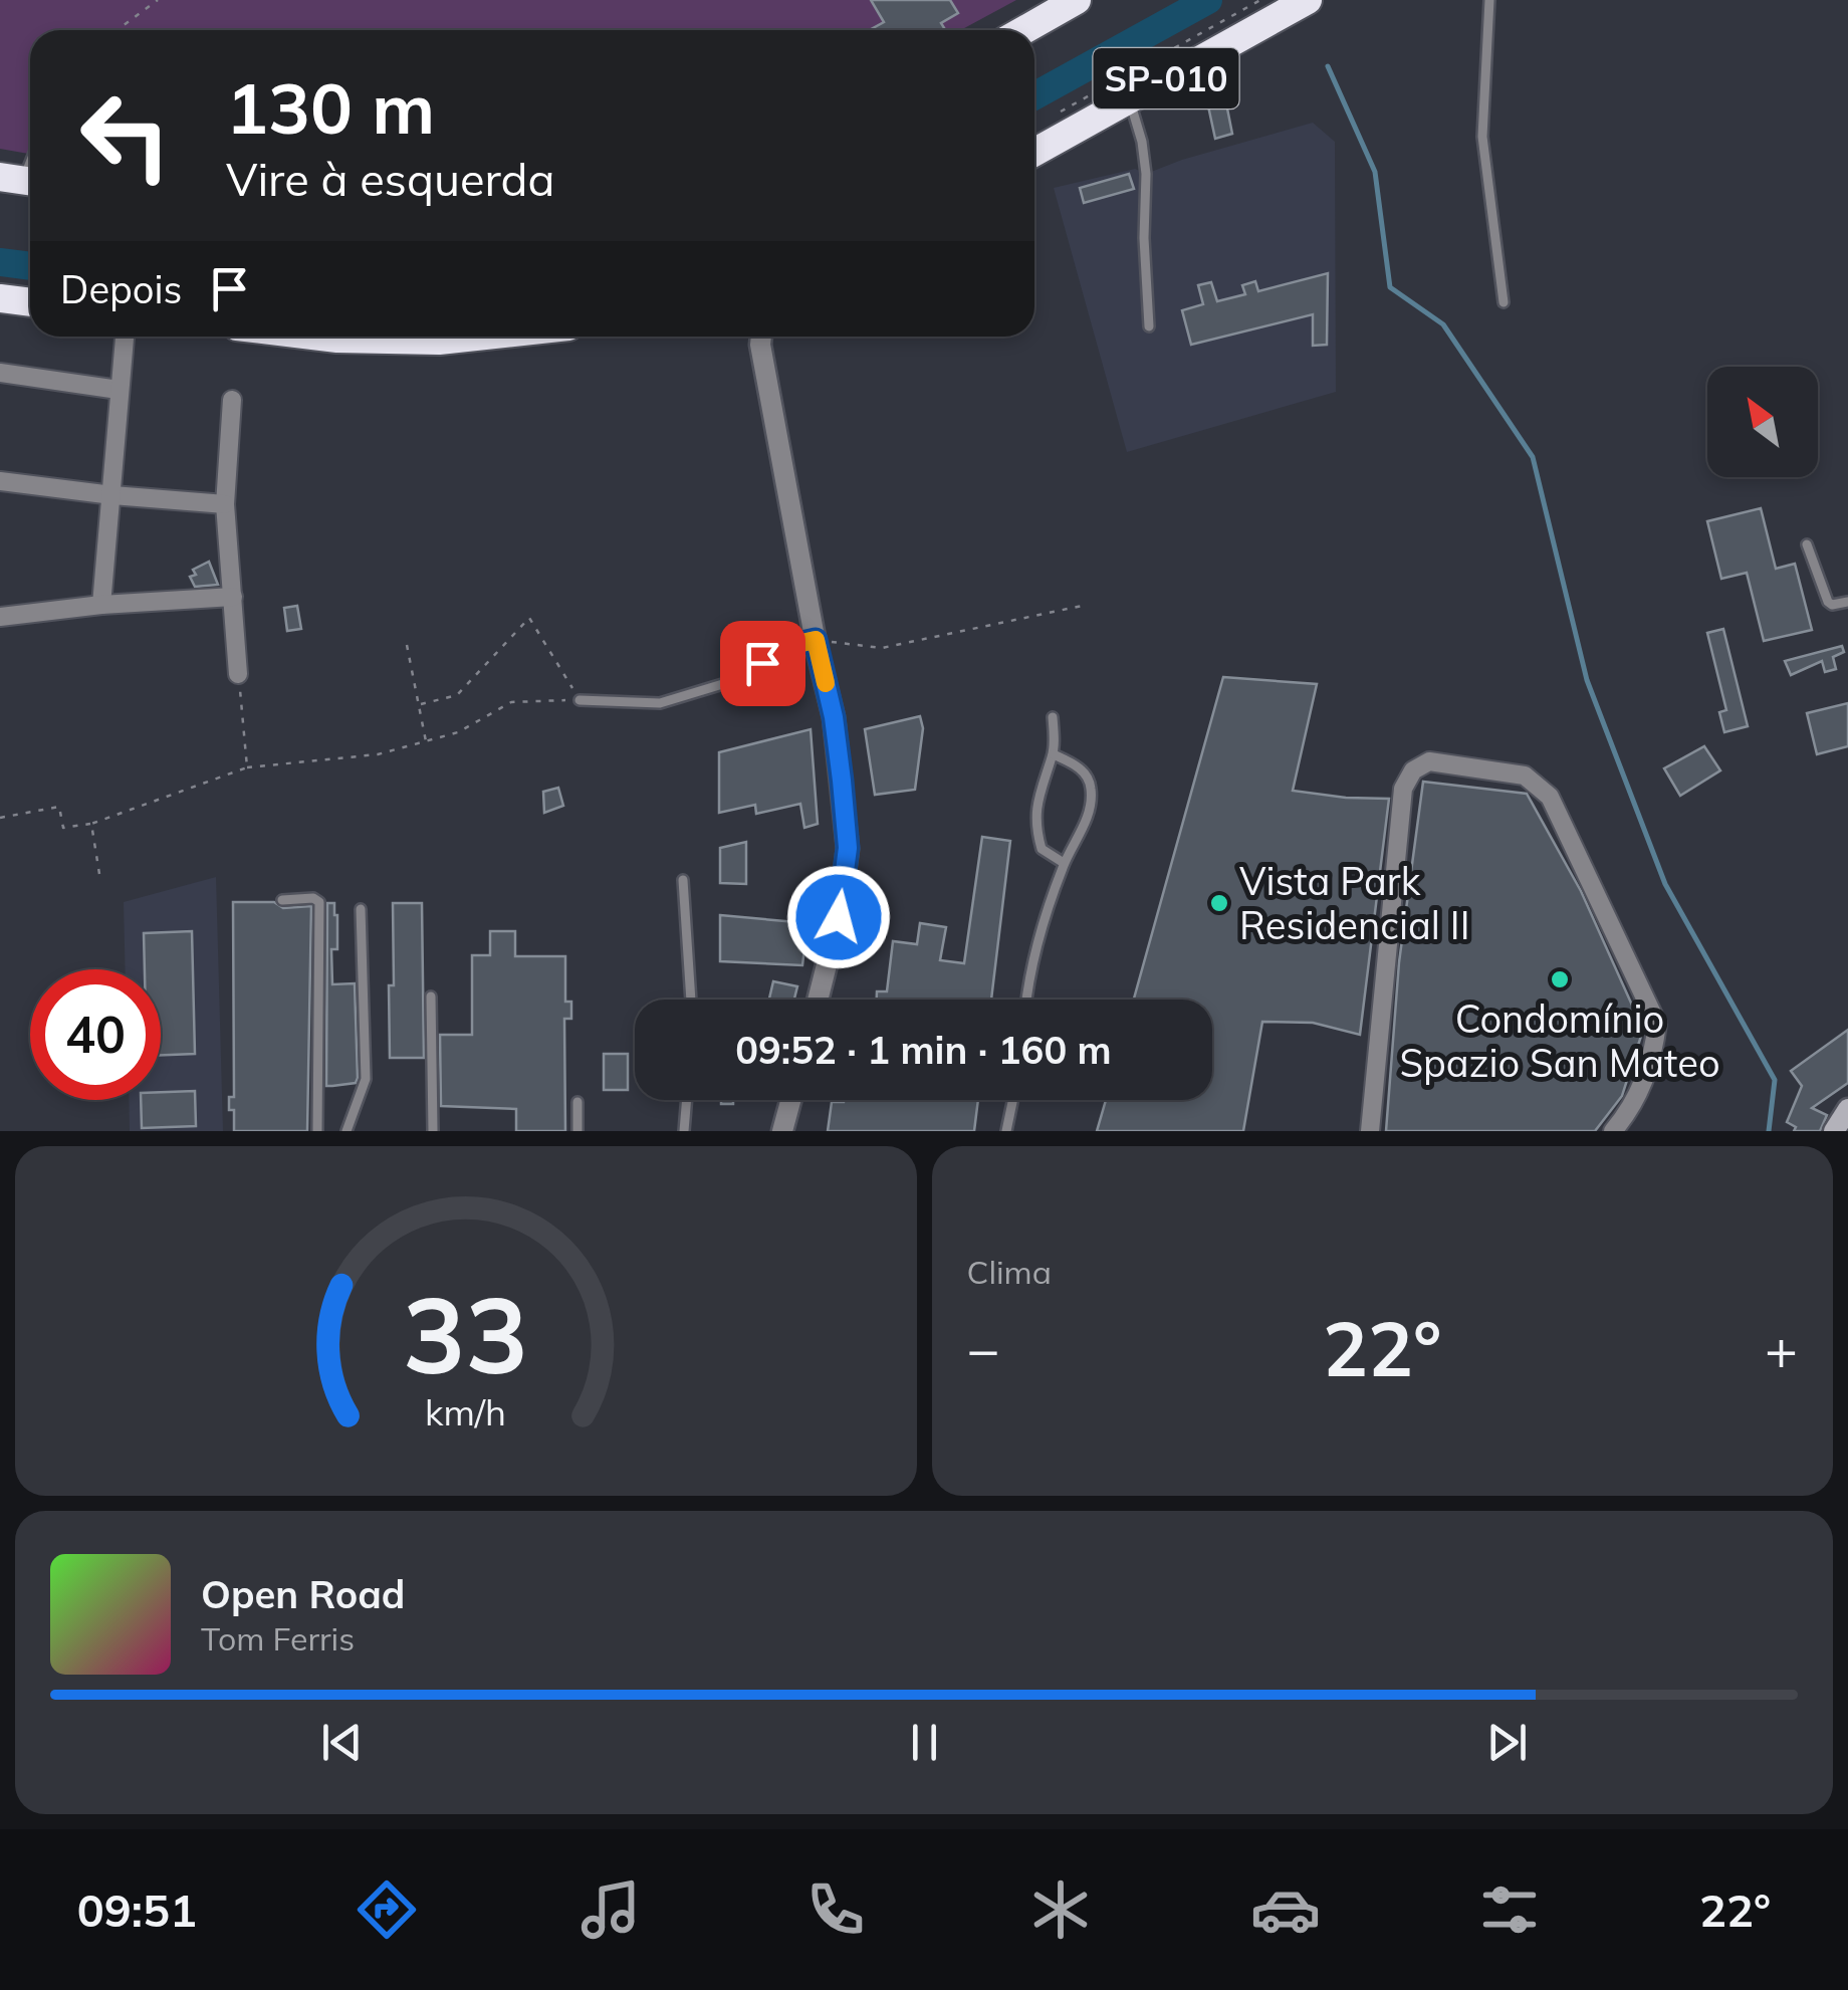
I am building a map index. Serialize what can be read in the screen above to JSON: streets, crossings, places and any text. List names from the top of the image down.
{
  "streets": {
    "highway": ["SP-010"]
  },
  "places": ["Vista Park Residencial II", "Condomínio Spazio San Mateo"],
  "north": "top left",
  "page": {
    "turn": ["130 m", "Vire à esquerda"],
    "then": "Depois",
    "limit": "40",
    "trip": "09:52 · 1 min · 160 m",
    "tile": "Clima",
    "heat": ["−", "22°", "+"],
    "song": ["Open Road", "Tom Ferris"],
    "tabs": ["09:51", "22°"],
    "gauge": ["33", "km/h"]
  }
}
